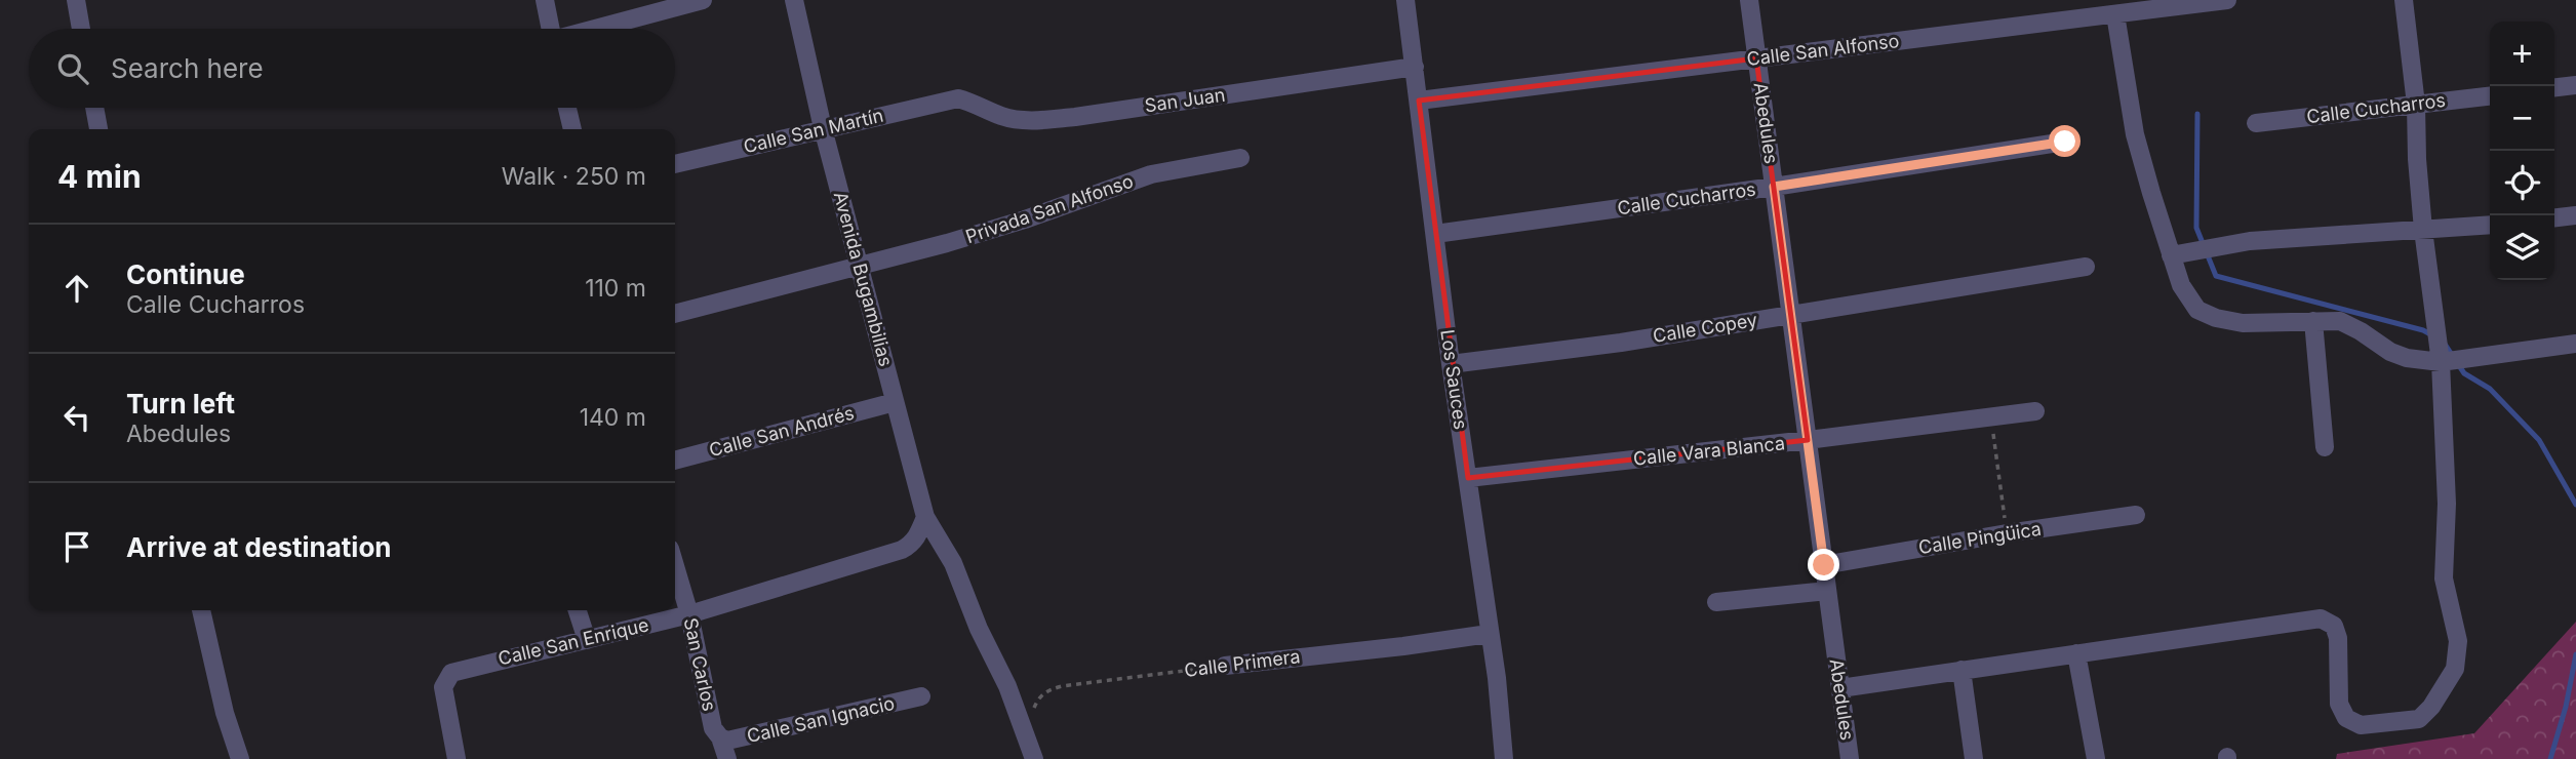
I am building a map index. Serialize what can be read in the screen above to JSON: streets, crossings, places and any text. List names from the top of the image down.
{
  "streets": {
    "street": [
      "Calle San Alfonso",
      "San Juan",
      "Calle Cucharros",
      "Abedules",
      "Calle San Martín",
      "Privada San Alfonso",
      "Avenida Bugambilias",
      "Calle Copey",
      "Los Sauces",
      "Calle San Andrés",
      "Calle Vara Blanca",
      "Calle Pingüica",
      "Calle San Enrique",
      "Calle Primera",
      "San Carlos",
      "Calle San Ignacio"
    ]
  },
  "crossings": [
    ["Calle San Alfonso", "Abedules"],
    ["Calle San Alfonso", "Los Sauces"],
    ["San Juan", "Calle San Martín"],
    ["San Juan", "Los Sauces"],
    ["Calle Cucharros", "Abedules"],
    ["Calle Cucharros", "Los Sauces"],
    ["Abedules", "Calle Copey"],
    ["Abedules", "Calle Vara Blanca"],
    ["Abedules", "Calle Pingüica"],
    ["Calle San Martín", "Avenida Bugambilias"],
    ["Privada San Alfonso", "Avenida Bugambilias"],
    ["Avenida Bugambilias", "Calle San Andrés"],
    ["Avenida Bugambilias", "Calle San Enrique"],
    ["Avenida Bugambilias", "Calle Primera"],
    ["Calle Copey", "Los Sauces"],
    ["Los Sauces", "Calle Vara Blanca"],
    ["Los Sauces", "Calle Primera"],
    ["Calle San Enrique", "San Carlos"],
    ["San Carlos", "Calle San Ignacio"]
  ],
  "page": {
    "map_buttons": ["+", "−"],
    "search": "Search here",
    "heading": ["4 min", "Walk · 250 m"],
    "list": [
      ["Continue", "Calle Cucharros", "110 m"],
      ["Turn left", "Abedules", "140 m"],
      "Arrive at destination"
    ]
  }
}
